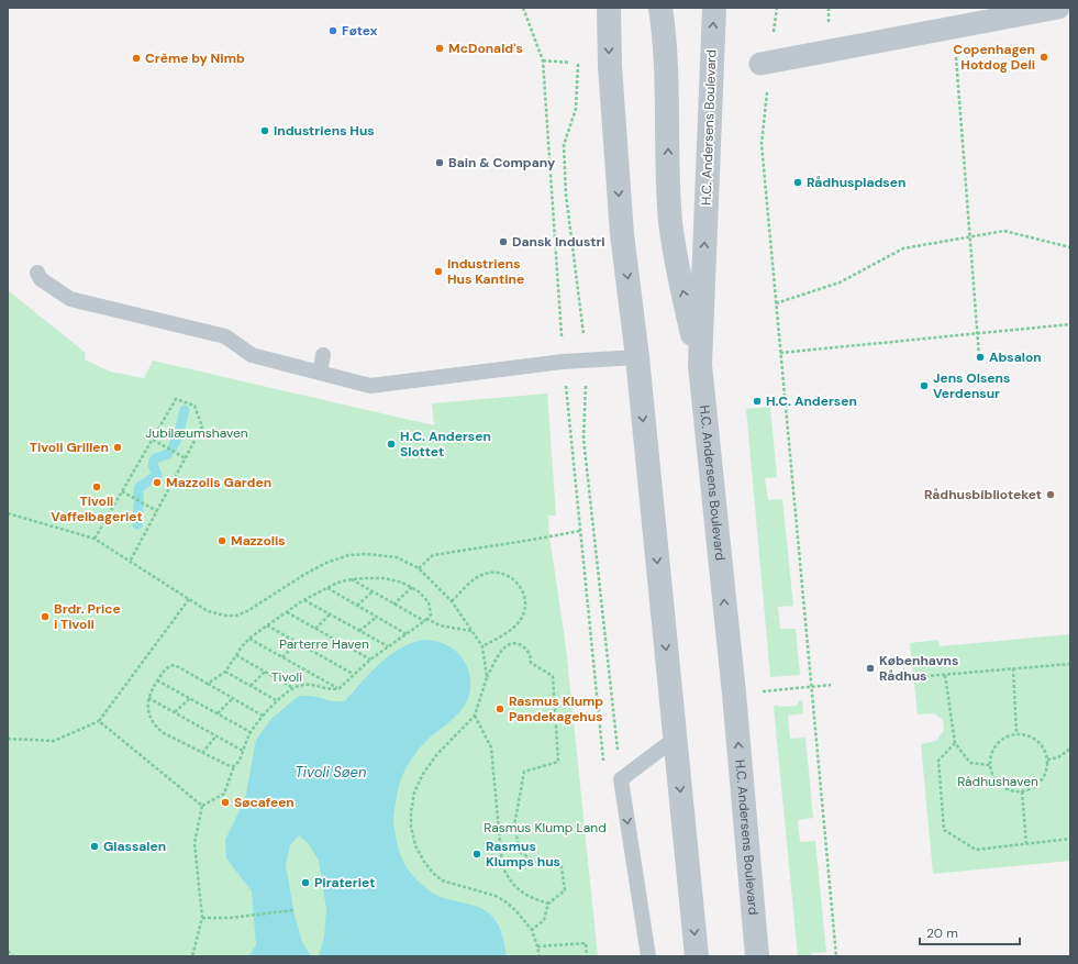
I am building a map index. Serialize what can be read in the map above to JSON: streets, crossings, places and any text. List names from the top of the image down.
{
  "streets": {
    "street": ["H.C. Andersens Boulevard"]
  },
  "water": ["Tivoli Søen"],
  "parks": [
    "Jubilæumshaven",
    "Parterre Haven",
    "Tivoli",
    "Rådhushaven",
    "Rasmus Klump Land"
  ],
  "places": [
    "Føtex",
    "McDonald's",
    "Copenhagen Hotdog Deli",
    "Crème by Nimb",
    "Industriens Hus",
    "Bain & Company",
    "Rådhuspladsen",
    "Dansk Industri",
    "Industriens Hus Kantine",
    "Absalon",
    "Jens Olsens Verdensur",
    "H.C. Andersen",
    "H.C. Andersen Slottet",
    "Tivoli Grillen",
    "Mazzolis Garden",
    "Tivoli Vaffelbageriet",
    "Rådhusbiblioteket",
    "Mazzolis",
    "Brdr. Price i Tivoli",
    "Københavns Rådhus",
    "Rasmus Klump Pandekagehus",
    "Søcafeen",
    "Glassalen",
    "Rasmus Klumps hus",
    "Pirateriet"
  ],
  "scale_bar": "20 m"
}
